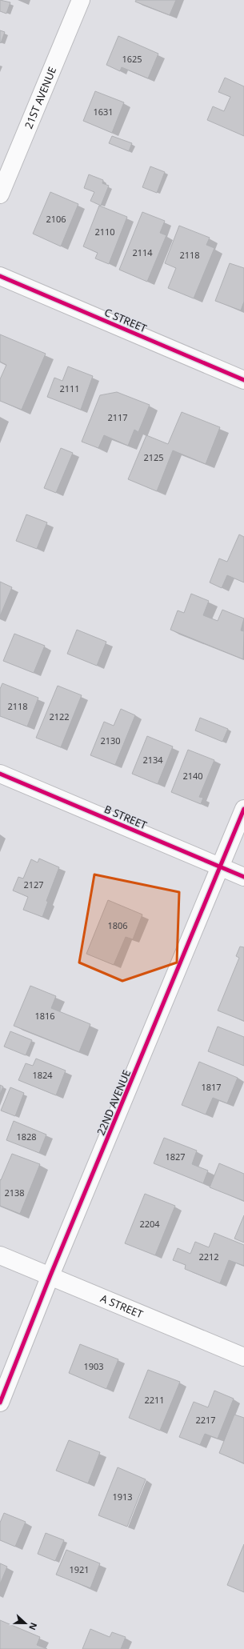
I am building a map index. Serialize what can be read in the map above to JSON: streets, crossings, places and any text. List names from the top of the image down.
{
  "streets": {
    "street": [
      "21ST AVENUE",
      "C STREET",
      "B STREET",
      "22ND AVENUE",
      "A STREET"
    ]
  },
  "crossings": [
    ["B STREET", "22ND AVENUE"],
    ["22ND AVENUE", "A STREET"]
  ],
  "house_numbers": [
    "1625",
    "1631",
    "2106",
    "2110",
    "2114",
    "2118",
    "2111",
    "2117",
    "2125",
    "2118",
    "2122",
    "2130",
    "2134",
    "2140",
    "2127",
    "1806",
    "1816",
    "1824",
    "1817",
    "1828",
    "1827",
    "2138",
    "2204",
    "2212",
    "1903",
    "2211",
    "2217",
    "1913",
    "1921"
  ],
  "north": "right"
}
